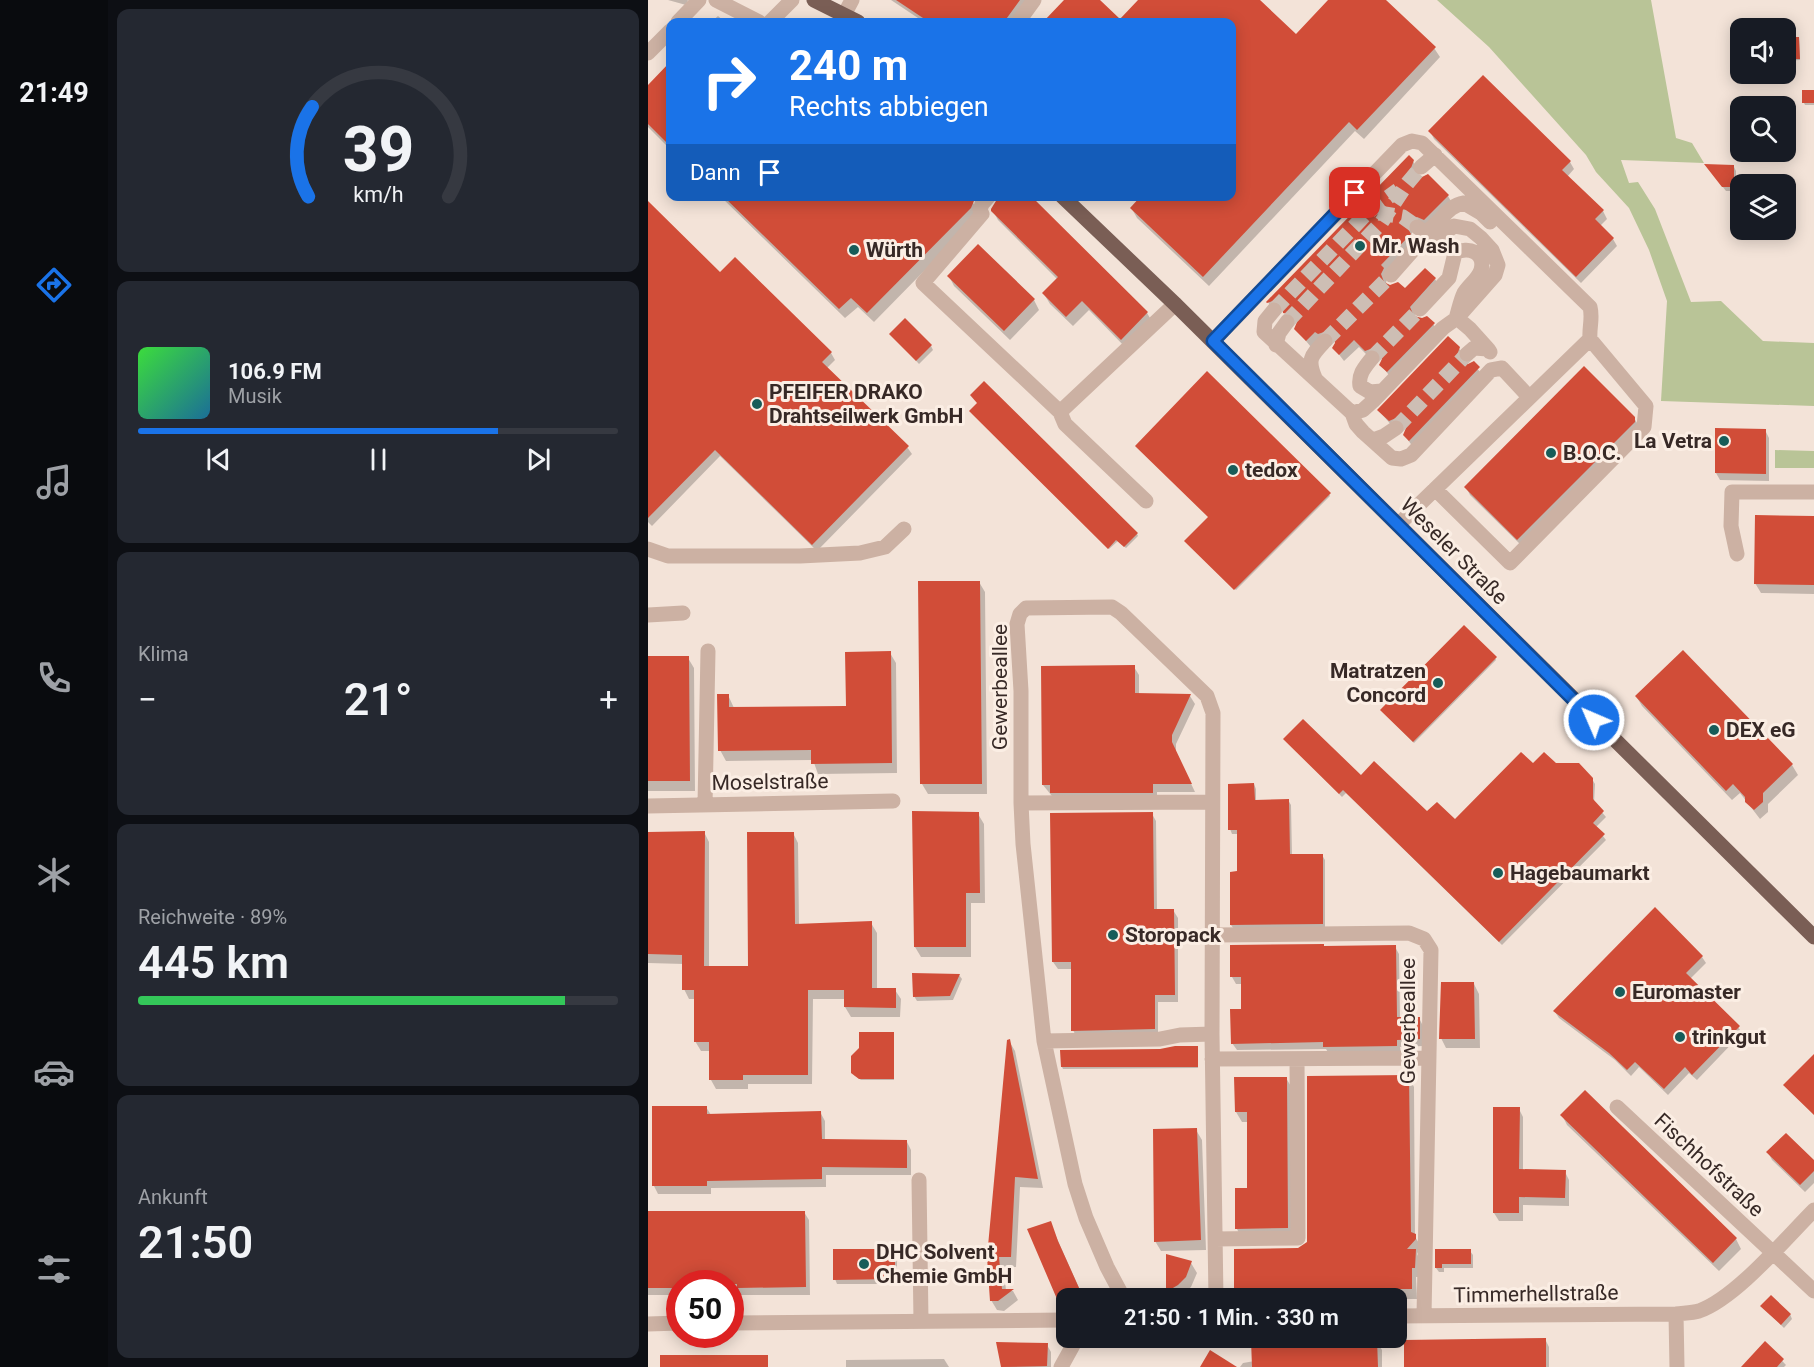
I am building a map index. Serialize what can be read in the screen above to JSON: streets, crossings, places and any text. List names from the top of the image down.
{
  "streets": {
    "main road": ["Weseler Straße"],
    "street": [
      "Gewerbeallee",
      "Moselstraße",
      "Fischhofstraße",
      "Timmerhellstraße"
    ]
  },
  "crossings": [
    ["Gewerbeallee", "Timmerhellstraße"],
    ["Fischhofstraße", "Timmerhellstraße"]
  ],
  "places": [
    "Mr. Wash",
    "Würth",
    "PFEIFER DRAKO Drahtseilwerk GmbH",
    "La Vetra",
    "B.O.C.",
    "tedox",
    "Matratzen Concord",
    "DEX eG",
    "Hagebaumarkt",
    "Storopack",
    "Euromaster",
    "trinkgut",
    "DHC Solvent Chemie GmbH"
  ],
  "page": {
    "tabs": "21:49",
    "turn": ["240 m", "Rechts abbiegen"],
    "then": "Dann",
    "song": ["106.9 FM", "Musik"],
    "tile": [
      "Klima",
      ["Reichweite · 89%", "445 km"],
      ["Ankunft", "21:50"]
    ],
    "heat": ["−", "21°", "+"],
    "limit": "50",
    "trip": "21:50 · 1 Min. · 330 m",
    "gauge": ["39", "km/h"]
  }
}
